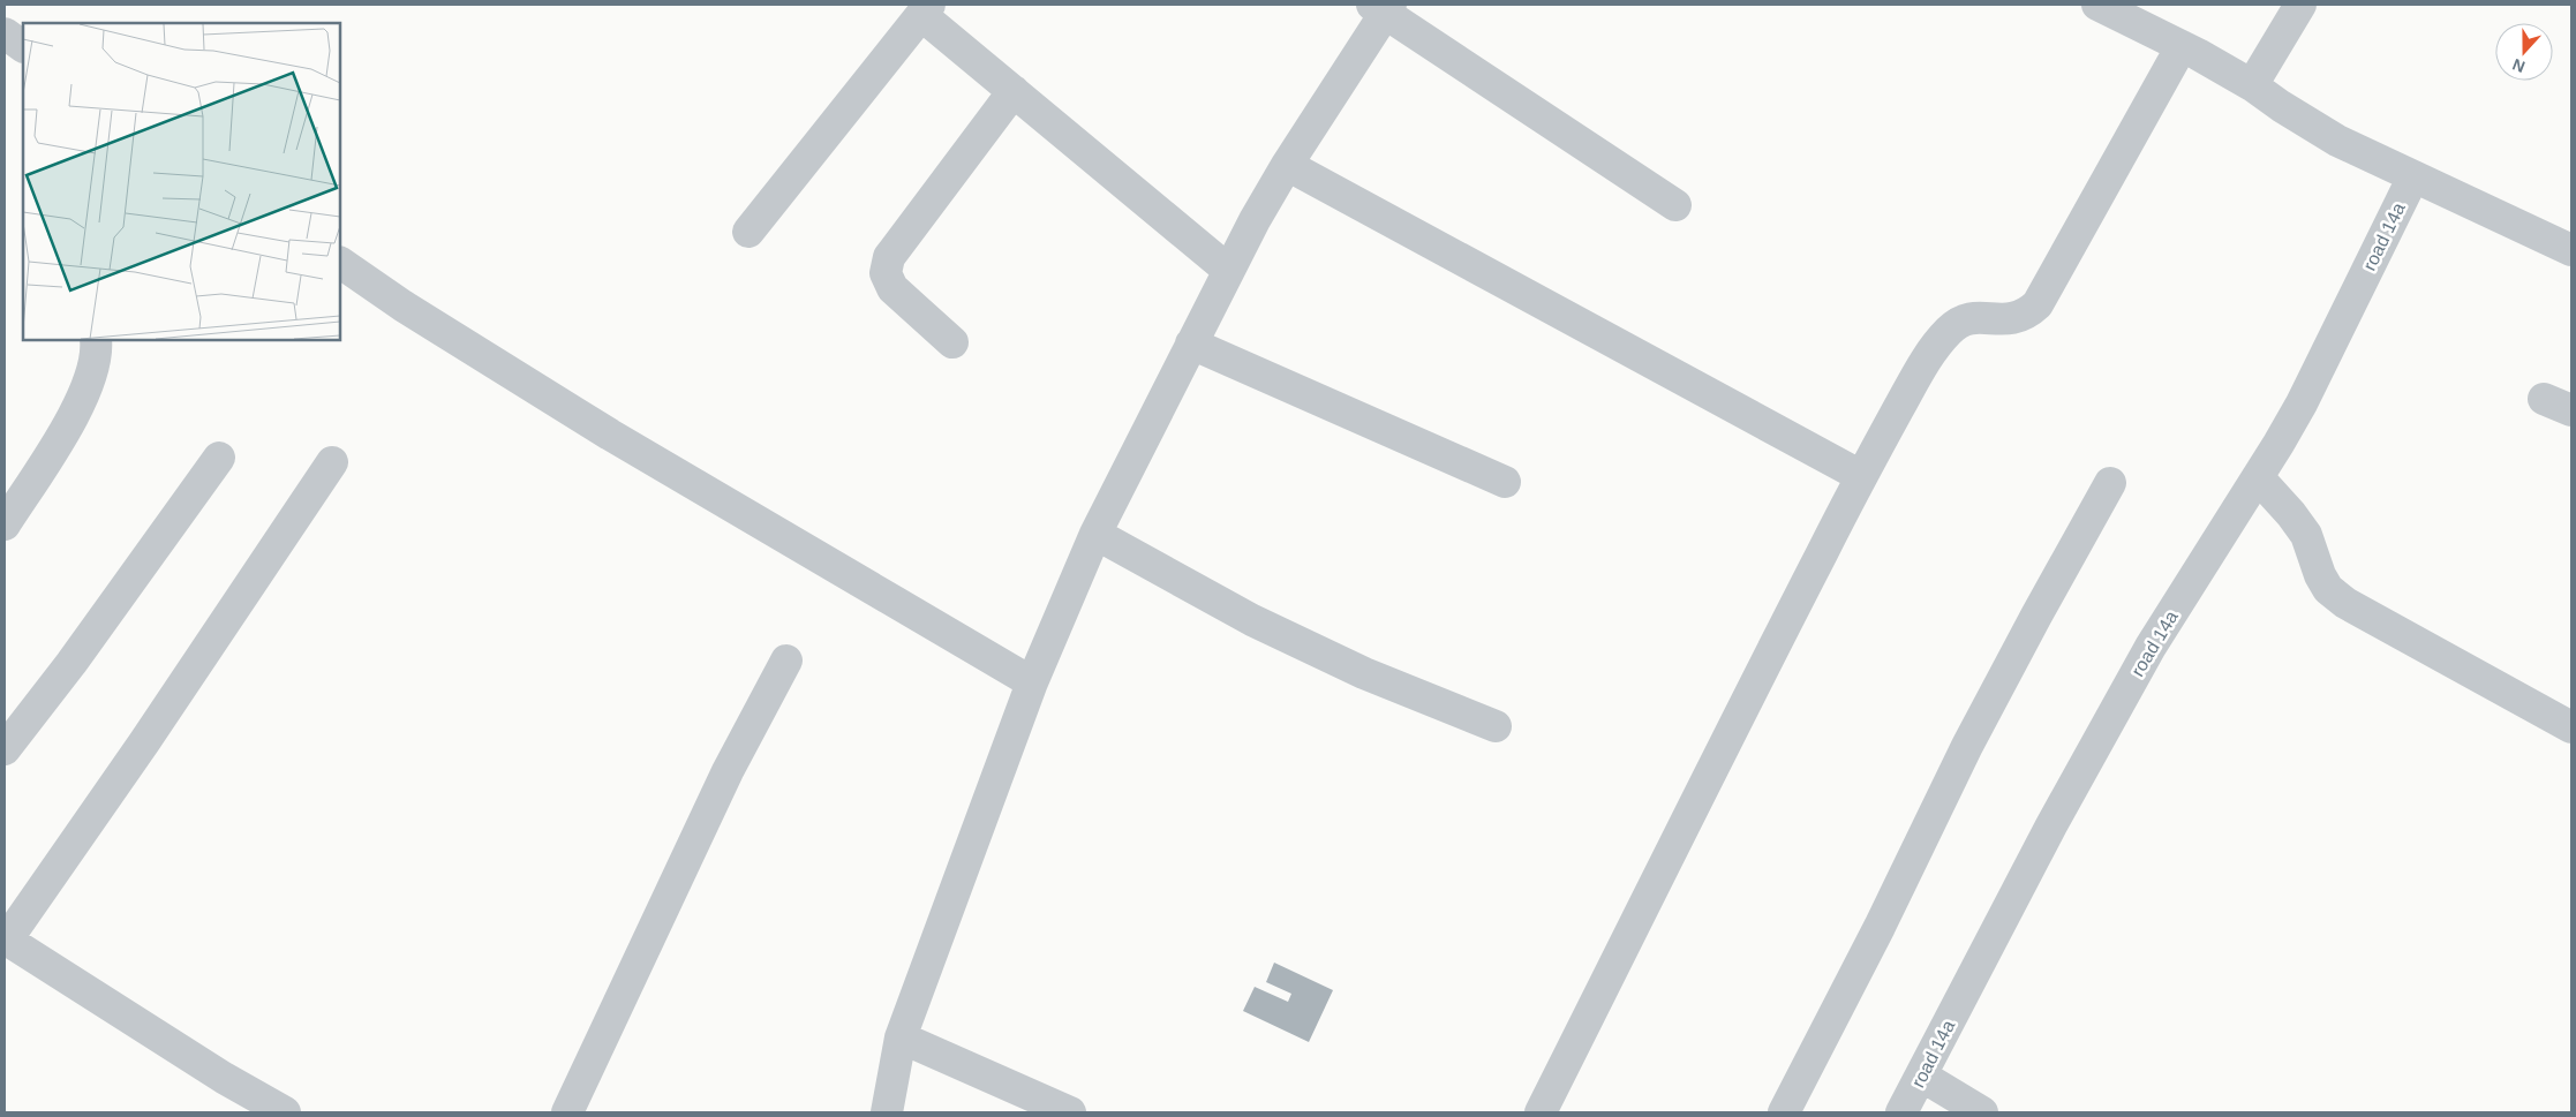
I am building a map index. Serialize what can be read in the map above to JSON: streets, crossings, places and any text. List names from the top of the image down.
{
  "streets": {
    "street": ["road 14a"]
  },
  "north": "bottom"
}
